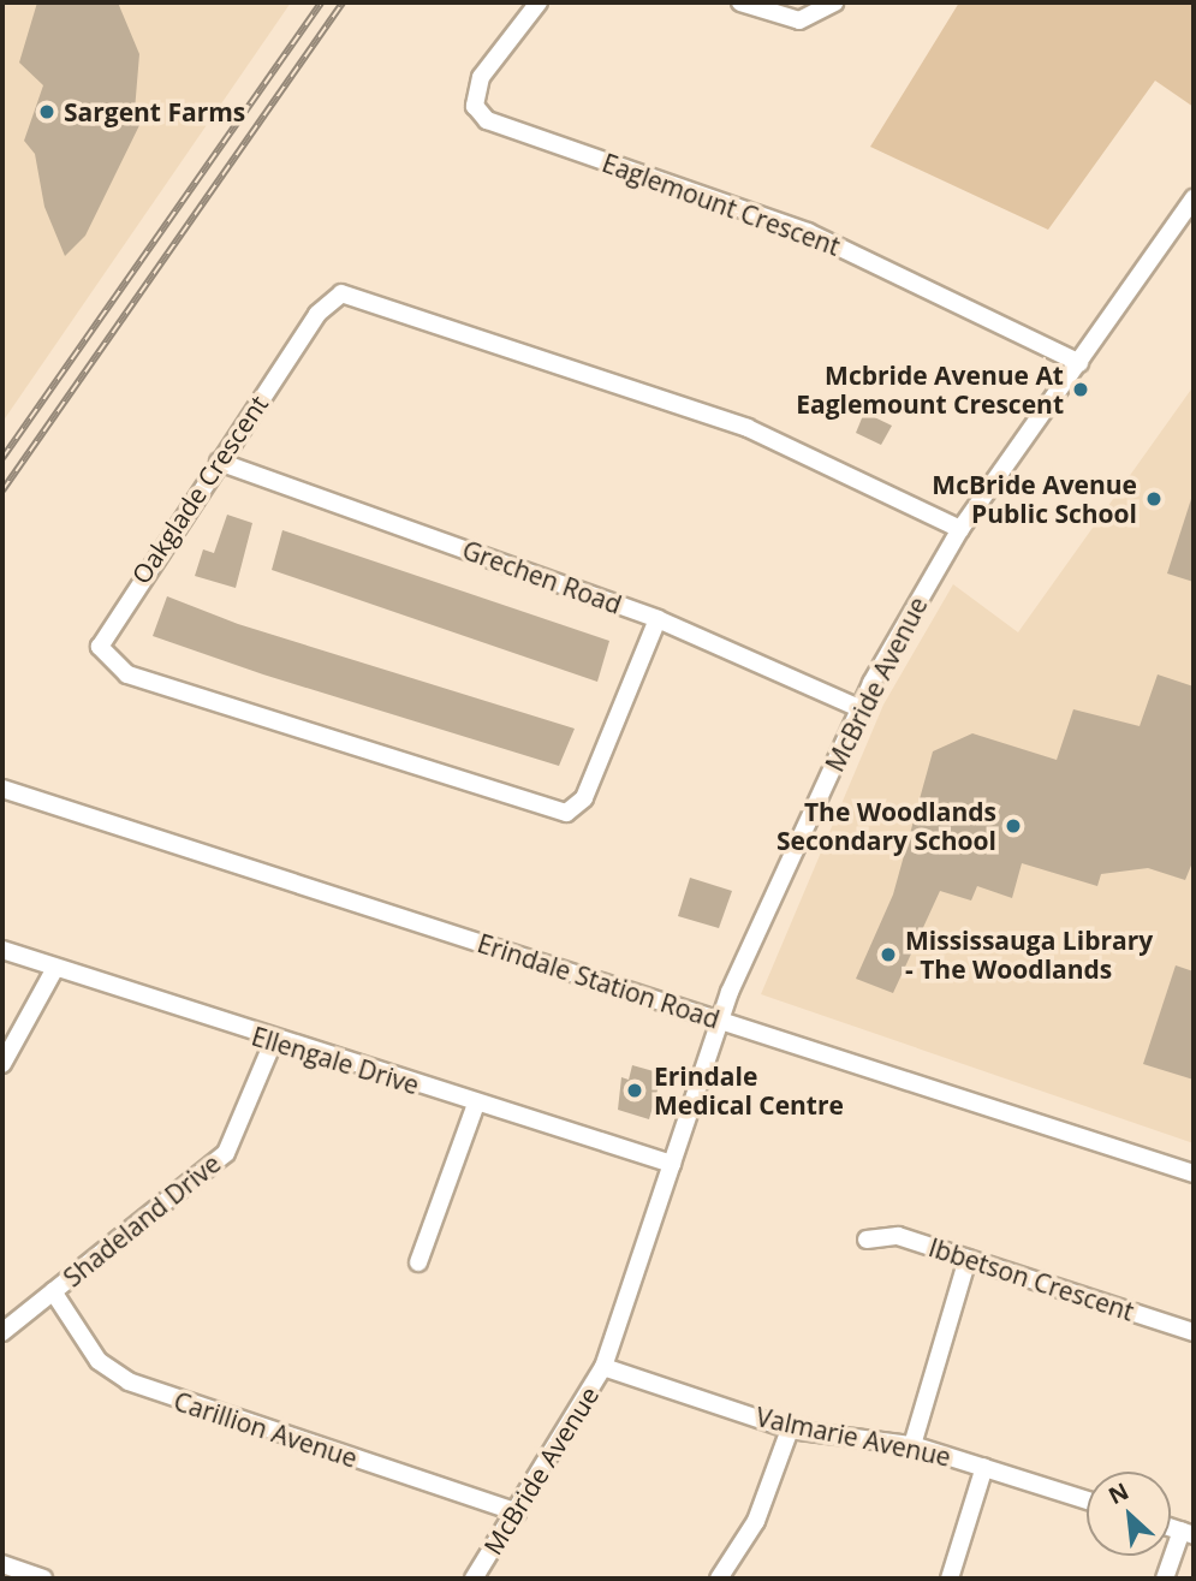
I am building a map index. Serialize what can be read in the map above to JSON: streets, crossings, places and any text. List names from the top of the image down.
{
  "streets": {
    "street": [
      "Eaglemount Crescent",
      "Oakglade Crescent",
      "Grechen Road",
      "McBride Avenue",
      "Erindale Station Road",
      "Ellengale Drive",
      "Shadeland Drive",
      "Ibbetson Crescent",
      "Carillion Avenue",
      "Valmarie Avenue"
    ]
  },
  "crossings": [
    ["Eaglemount Crescent", "McBride Avenue"],
    ["Oakglade Crescent", "Grechen Road"],
    ["Oakglade Crescent", "McBride Avenue"],
    ["Grechen Road", "McBride Avenue"],
    ["McBride Avenue", "Erindale Station Road"],
    ["McBride Avenue", "Ellengale Drive"],
    ["McBride Avenue", "Carillion Avenue"],
    ["McBride Avenue", "Valmarie Avenue"],
    ["Ellengale Drive", "Shadeland Drive"],
    ["Shadeland Drive", "Carillion Avenue"]
  ],
  "places": [
    "Sargent Farms",
    "Mcbride Avenue At Eaglemount Crescent",
    "McBride Avenue Public School",
    "The Woodlands Secondary School",
    "Mississauga Library - The Woodlands",
    "Erindale Medical Centre"
  ],
  "north": "top left"
}
